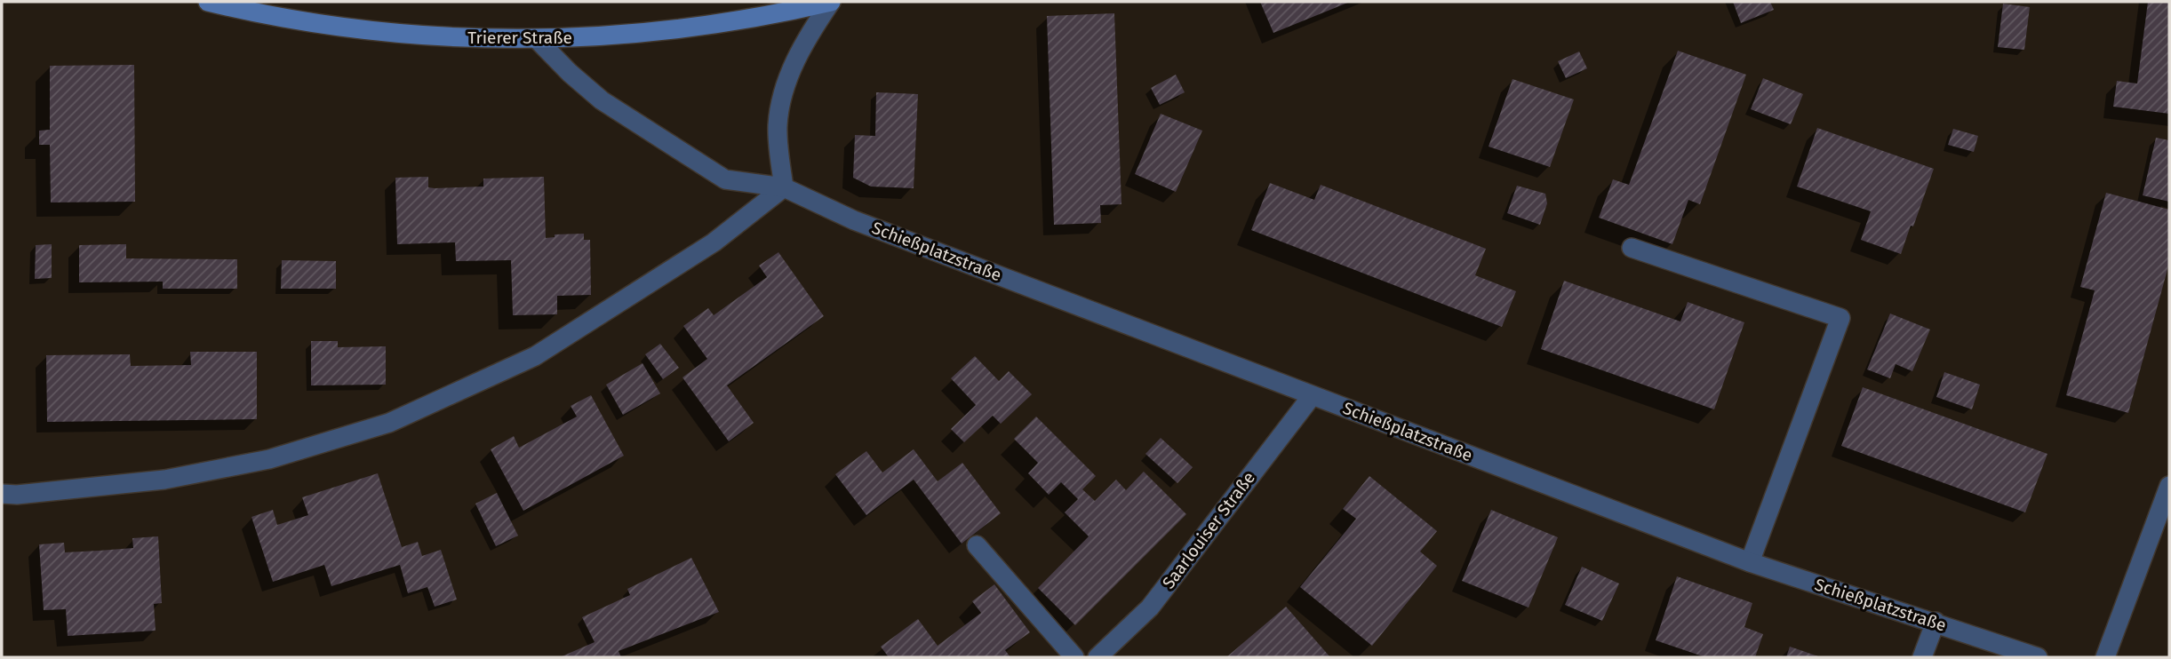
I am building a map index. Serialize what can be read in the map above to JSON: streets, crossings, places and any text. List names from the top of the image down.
{
  "streets": {
    "main road": ["Trierer Straße"],
    "street": ["Schießplatzstraße", "Saarlouiser Straße"]
  },
  "crossings": [
    ["Trierer Straße", "Schießplatzstraße"],
    ["Schießplatzstraße", "Saarlouiser Straße"]
  ]
}
